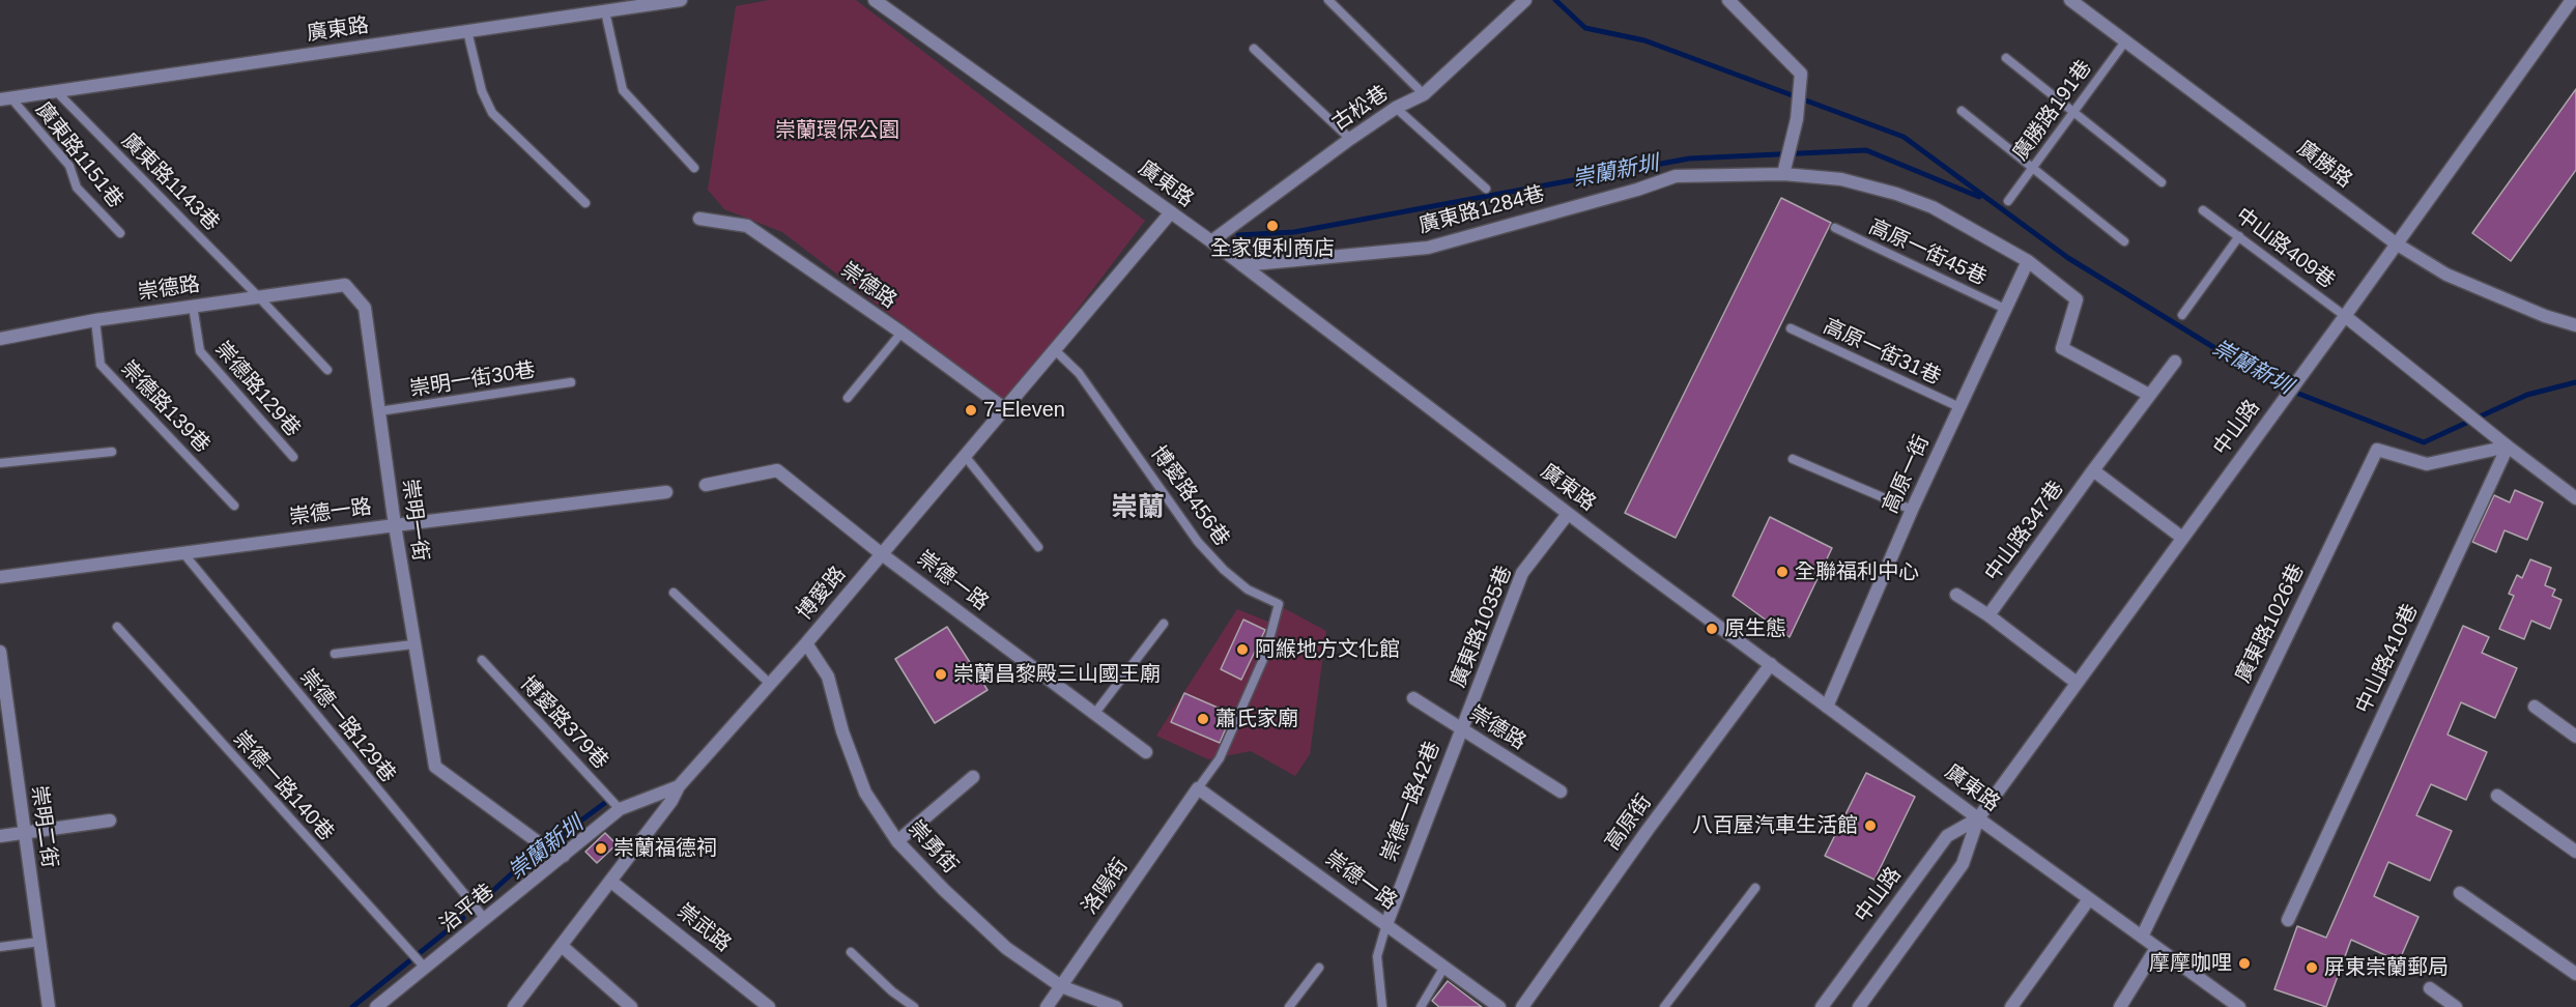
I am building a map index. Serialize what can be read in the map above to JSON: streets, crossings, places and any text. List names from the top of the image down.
{
  "streets": {
    "street": [
      "廣東路",
      "古松巷",
      "廣勝路",
      "廣東路1284巷",
      "崇德路",
      "中山路",
      "高原一街",
      "崇德一路",
      "崇明一街",
      "中山路347巷",
      "博愛路",
      "廣東路1026巷",
      "廣東路1035巷",
      "中山路410巷",
      "崇德一路42巷",
      "高原街",
      "崇明二街",
      "崇勇街",
      "洛陽街",
      "治平巷",
      "崇武路"
    ],
    "lane": [
      "廣勝路191巷",
      "廣東路1151巷",
      "廣東路1143巷",
      "中山路409巷",
      "高原一街45巷",
      "高原一街31巷",
      "崇明一街30巷",
      "崇德路129巷",
      "崇德路139巷",
      "博愛路456巷",
      "博愛路379巷",
      "崇德一路129巷",
      "崇德一路140巷"
    ]
  },
  "crossings": [
    ["廣東路", "古松巷"],
    ["廣東路", "廣東路1151巷"],
    ["廣東路", "廣東路1143巷"],
    ["廣東路", "廣東路1284巷"],
    ["廣東路", "中山路"],
    ["廣東路", "高原一街"],
    ["廣東路", "博愛路"],
    ["廣東路", "廣東路1026巷"],
    ["廣東路", "廣東路1035巷"],
    ["廣東路", "高原街"],
    ["廣勝路191巷", "廣勝路"],
    ["廣勝路", "中山路"],
    ["廣東路1143巷", "崇德路"],
    ["廣東路1284巷", "高原一街"],
    ["廣東路1284巷", "中山路347巷"],
    ["中山路409巷", "中山路"],
    ["高原一街45巷", "高原一街"],
    ["崇德路", "崇德路129巷"],
    ["崇德路", "崇德路139巷"],
    ["崇德路", "崇明一街"],
    ["崇德路", "博愛路"],
    ["崇德路", "廣東路1035巷"],
    ["崇德路", "崇德一路42巷"],
    ["高原一街31巷", "高原一街"],
    ["崇明一街30巷", "崇明一街"],
    ["博愛路456巷", "崇德一路"],
    ["博愛路456巷", "博愛路"],
    ["博愛路456巷", "洛陽街"],
    ["崇德一路", "崇明一街"],
    ["崇德一路", "博愛路"],
    ["崇德一路", "崇德一路129巷"],
    ["崇德一路", "崇德一路42巷"],
    ["崇德一路", "洛陽街"],
    ["崇明一街", "治平巷"],
    ["博愛路", "崇勇街"],
    ["博愛路", "治平巷"],
    ["博愛路", "崇武路"],
    ["廣東路1026巷", "中山路410巷"],
    ["廣東路1035巷", "崇德一路42巷"],
    ["博愛路379巷", "治平巷"],
    ["崇德一路129巷", "治平巷"],
    ["崇德一路140巷", "治平巷"],
    ["崇勇街", "洛陽街"]
  ],
  "districts": ["崇蘭"],
  "water": ["崇蘭新圳"],
  "parks": ["崇蘭環保公園"],
  "places": [
    "全家便利商店",
    "7-Eleven",
    "全聯福利中心",
    "原生態",
    "阿緱地方文化館",
    "崇蘭昌黎殿三山國王廟",
    "蕭氏家廟",
    "八百屋汽車生活館",
    "崇蘭福德祠",
    "摩摩咖哩",
    "屏東崇蘭郵局"
  ]
}
